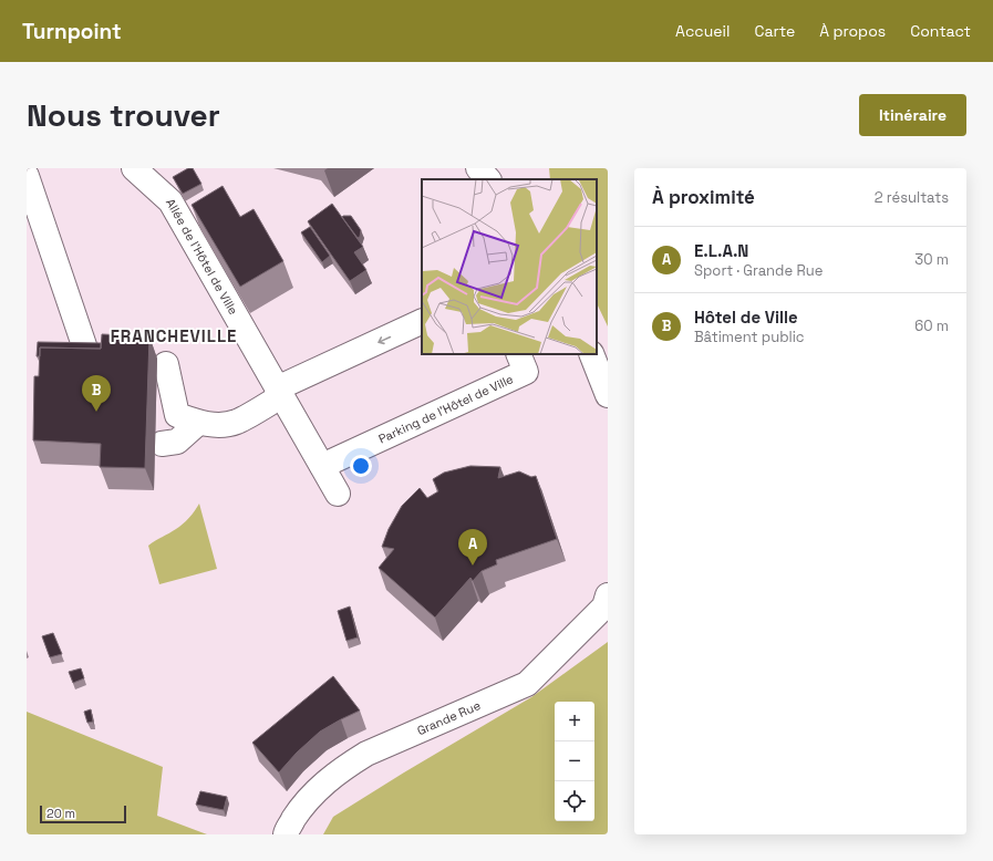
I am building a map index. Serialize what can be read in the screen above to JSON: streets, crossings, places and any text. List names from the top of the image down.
{
  "streets": {
    "street": ["Allée de l'Hôtel de Ville", "Parking de l'Hôtel de Ville", "Grande Rue"]
  },
  "crossings": [
    ["Allée de l'Hôtel de Ville", "Parking de l'Hôtel de Ville"]
  ],
  "districts": ["FRANCHEVILLE"],
  "scale_bar": "20 m",
  "page": {
    "header": "Turnpoint",
    "nav": [
      "Accueil",
      "Carte",
      "À propos",
      "Contact"
    ],
    "buttons": "Itinéraire",
    "title": "Nous trouver",
    "heading": ["À proximité", "2 résultats"],
    "list": [
      {
        "mark": "A",
        "name": "E.L.A.N",
        "note": "Sport · Grande Rue",
        "value": "30 m"
      },
      {
        "mark": "B",
        "name": "Hôtel de Ville",
        "note": "Bâtiment public",
        "value": "60 m"
      }
    ],
    "pins": ["B", "A"],
    "map_buttons": ["+", "−"],
    "scale": "20 m"
  }
}
